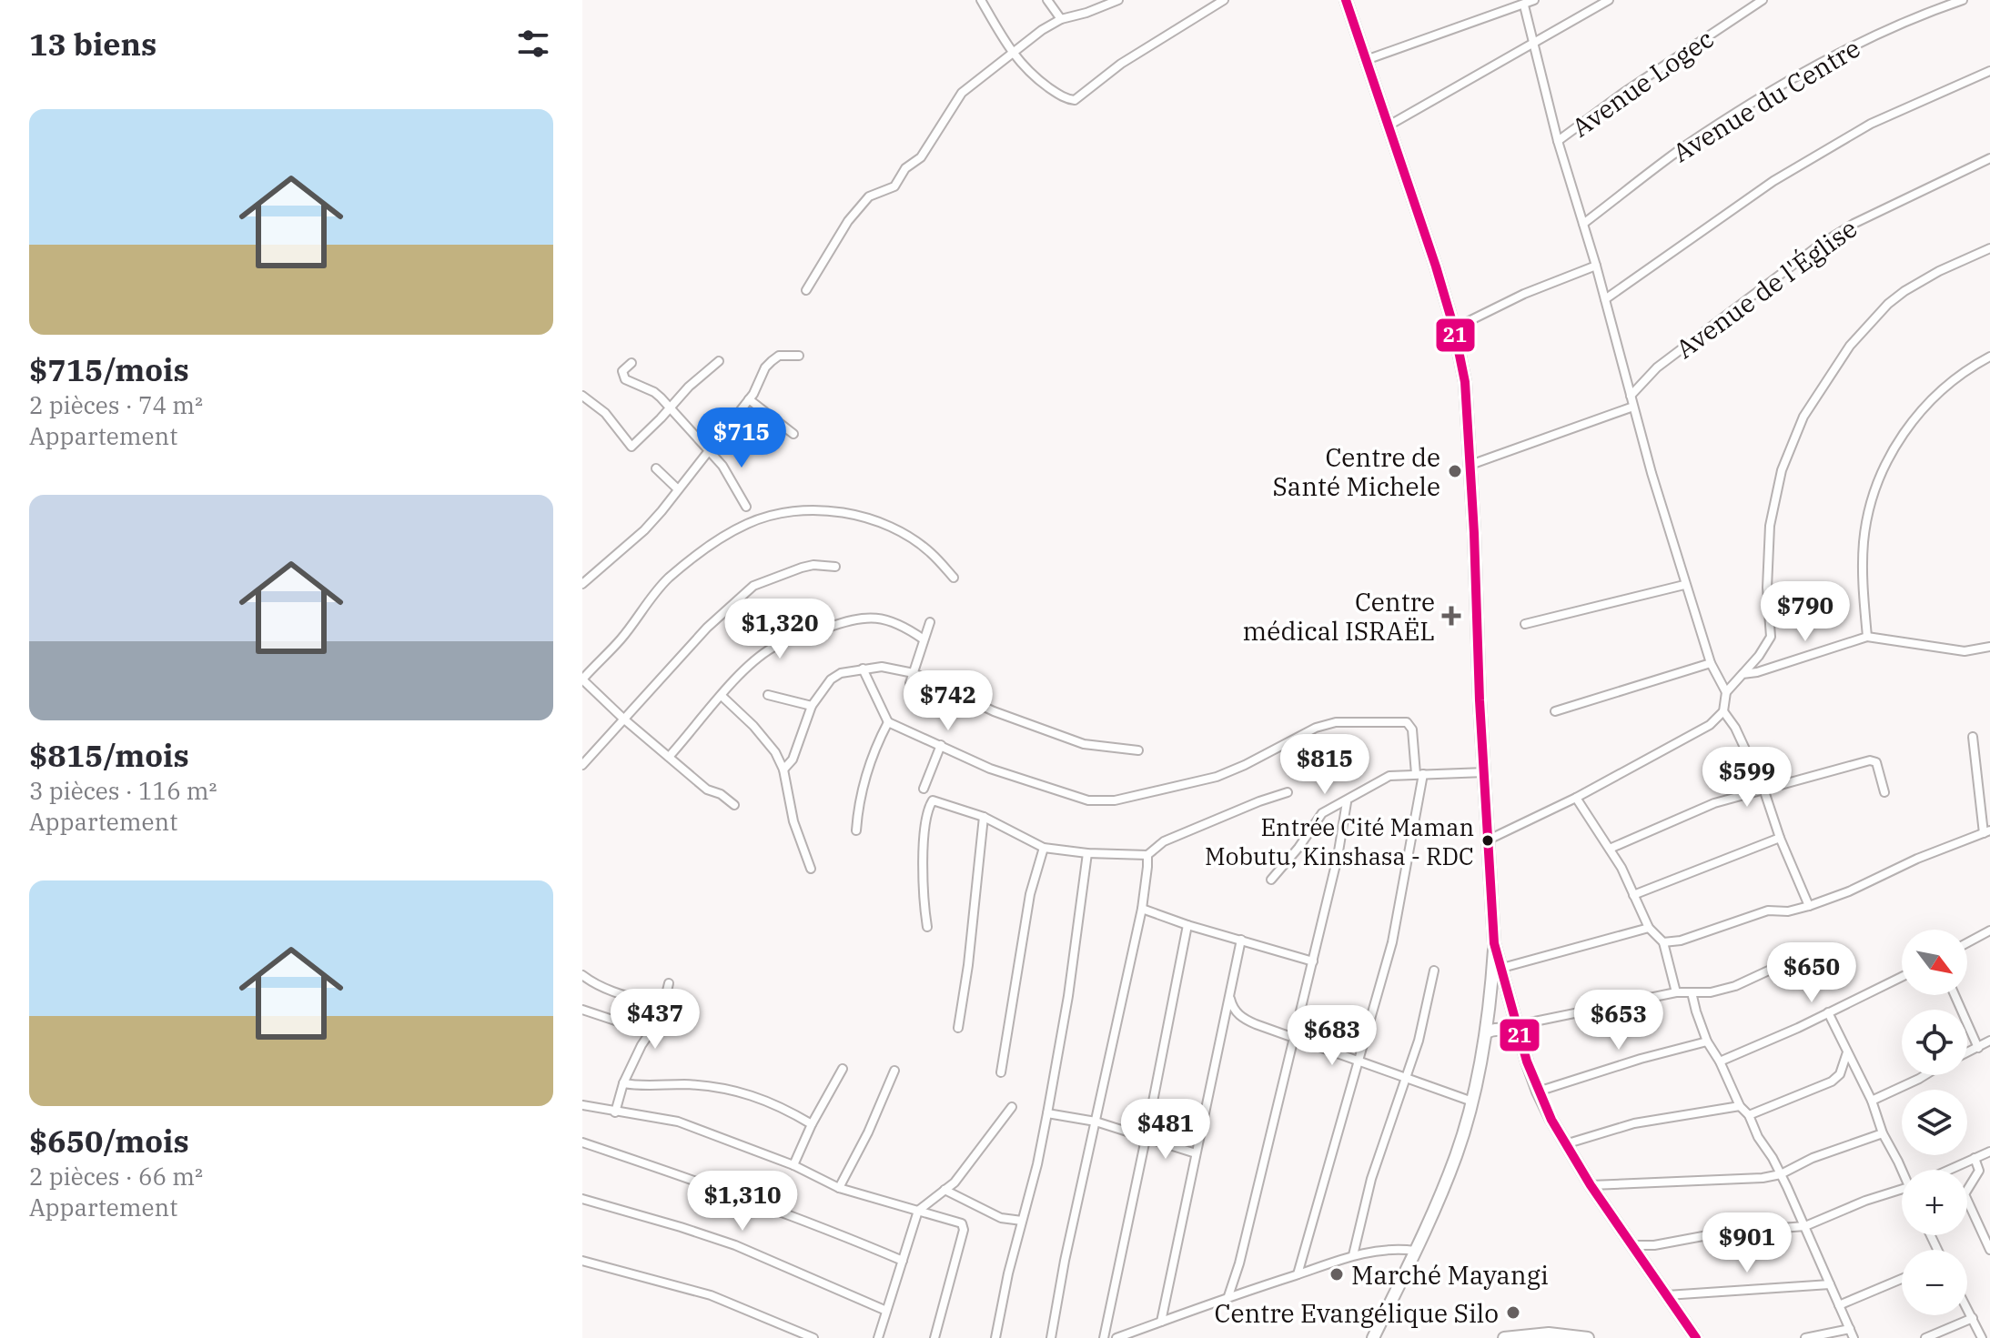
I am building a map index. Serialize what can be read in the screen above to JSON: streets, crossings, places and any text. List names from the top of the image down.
{
  "streets": {
    "street": ["Avenue Logec", "Avenue du Centre", "Avenue de l'Église"]
  },
  "places": {
    "other": [
      "Centre de Santé Michele",
      "Entrée Cité Maman Mobutu, Kinshasa - RDC",
      "Marché Mayangi",
      "Centre Evangélique Silo"
    ],
    "health": ["Centre médical ISRAËL"]
  },
  "lines": ["transit line 21"],
  "north": "bottom right",
  "page": {
    "heading": "13 biens",
    "list": [
      {
        "name": "$715/mois",
        "note": "2 pièces · 74 m² · Appartement"
      },
      {
        "name": "$815/mois",
        "note": "3 pièces · 116 m² · Appartement"
      },
      {
        "name": "$650/mois",
        "note": "2 pièces · 66 m² · Appartement"
      }
    ],
    "price": [
      "$715",
      "$790",
      "$1,320",
      "$742",
      "$815",
      "$599",
      "$650",
      "$437",
      "$653",
      "$683",
      "$481",
      "$1,310",
      "$901"
    ],
    "map_buttons": ["+", "−"]
  }
}
